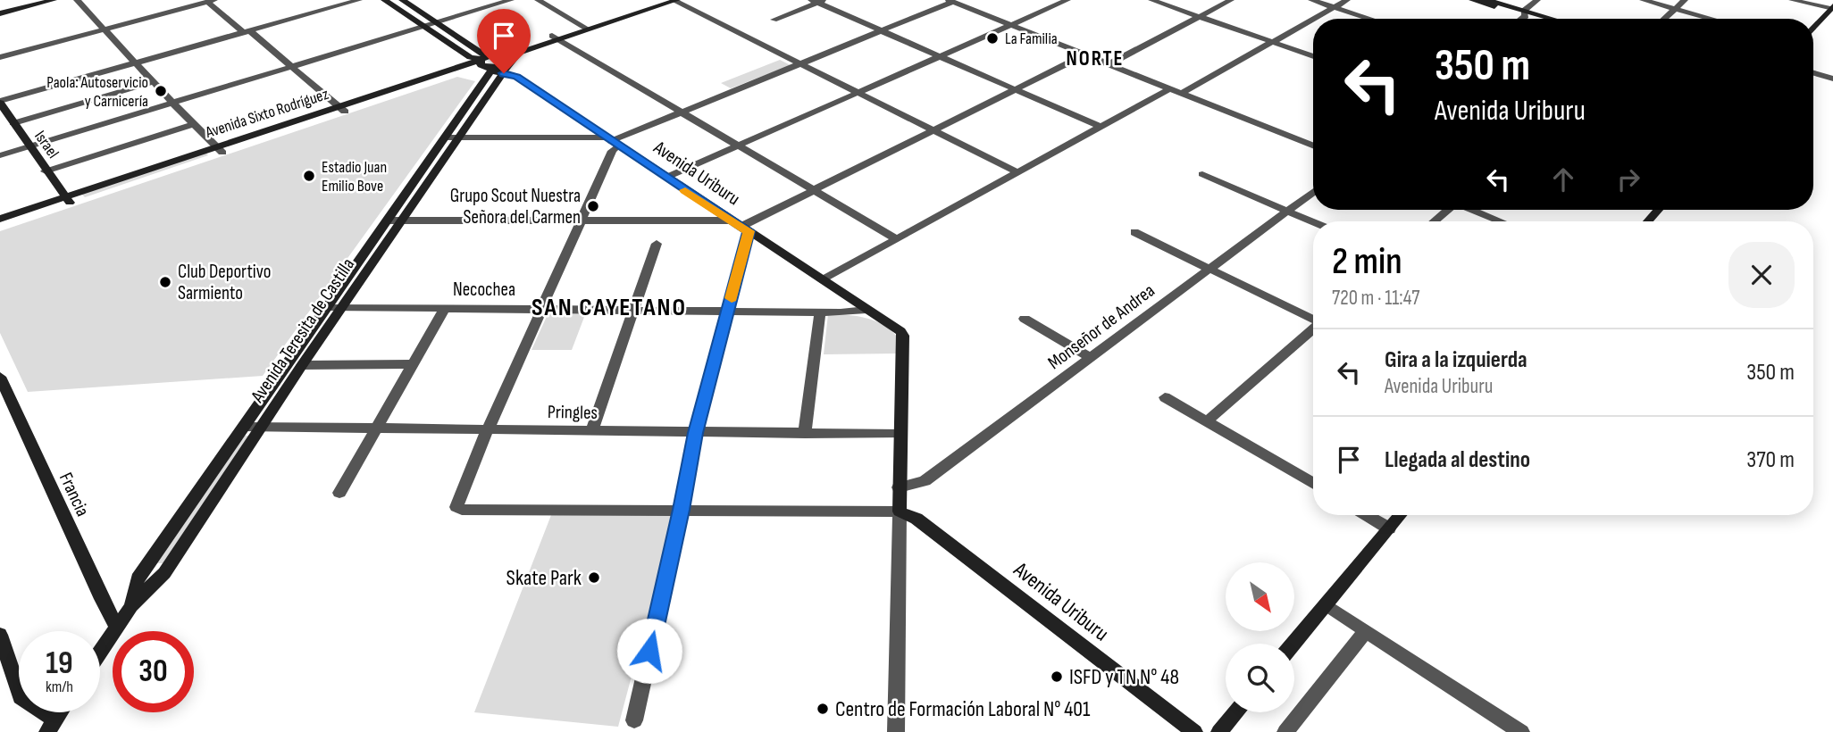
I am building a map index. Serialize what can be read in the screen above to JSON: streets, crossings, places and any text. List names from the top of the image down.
{
  "streets": {
    "main road": [
      "Avenida Sixto Rodríguez",
      "Israel",
      "Avenida Uriburu",
      "Avenida Teresita de Castilla",
      "Francia"
    ],
    "street": ["Necochea", "Monseñor de Andrea", "Pringles"]
  },
  "crossings": [
    ["Avenida Sixto Rodríguez", "Israel"],
    ["Avenida Sixto Rodríguez", "Avenida Uriburu"],
    ["Avenida Sixto Rodríguez", "Avenida Teresita de Castilla"],
    ["Avenida Uriburu", "Necochea"],
    ["Avenida Uriburu", "Avenida Teresita de Castilla"],
    ["Avenida Uriburu", "Pringles"],
    ["Necochea", "Avenida Teresita de Castilla"],
    ["Avenida Teresita de Castilla", "Pringles"],
    ["Avenida Teresita de Castilla", "Francia"]
  ],
  "districts": ["NORTE", "SAN CAYETANO"],
  "places": [
    "La Familia",
    "Paola: Autoservicio y Carnicería",
    "Estadio Juan Emilio Bove",
    "Grupo Scout Nuestra Señora del Carmen",
    "Club Deportivo Sarmiento",
    "Skate Park",
    "ISFD y TN N° 48",
    "Centro de Formación Laboral N° 401"
  ],
  "north": "bottom right",
  "page": {
    "turn": ["350 m", "Avenida Uriburu"],
    "heading": ["2 min", "720 m · 11:47"],
    "list": [
      {
        "name": "Gira a la izquierda",
        "note": "Avenida Uriburu",
        "value": "350 m"
      },
      {
        "name": "Llegada al destino",
        "value": "370 m"
      }
    ],
    "speed": "19 km/h",
    "limit": "30"
  }
}
